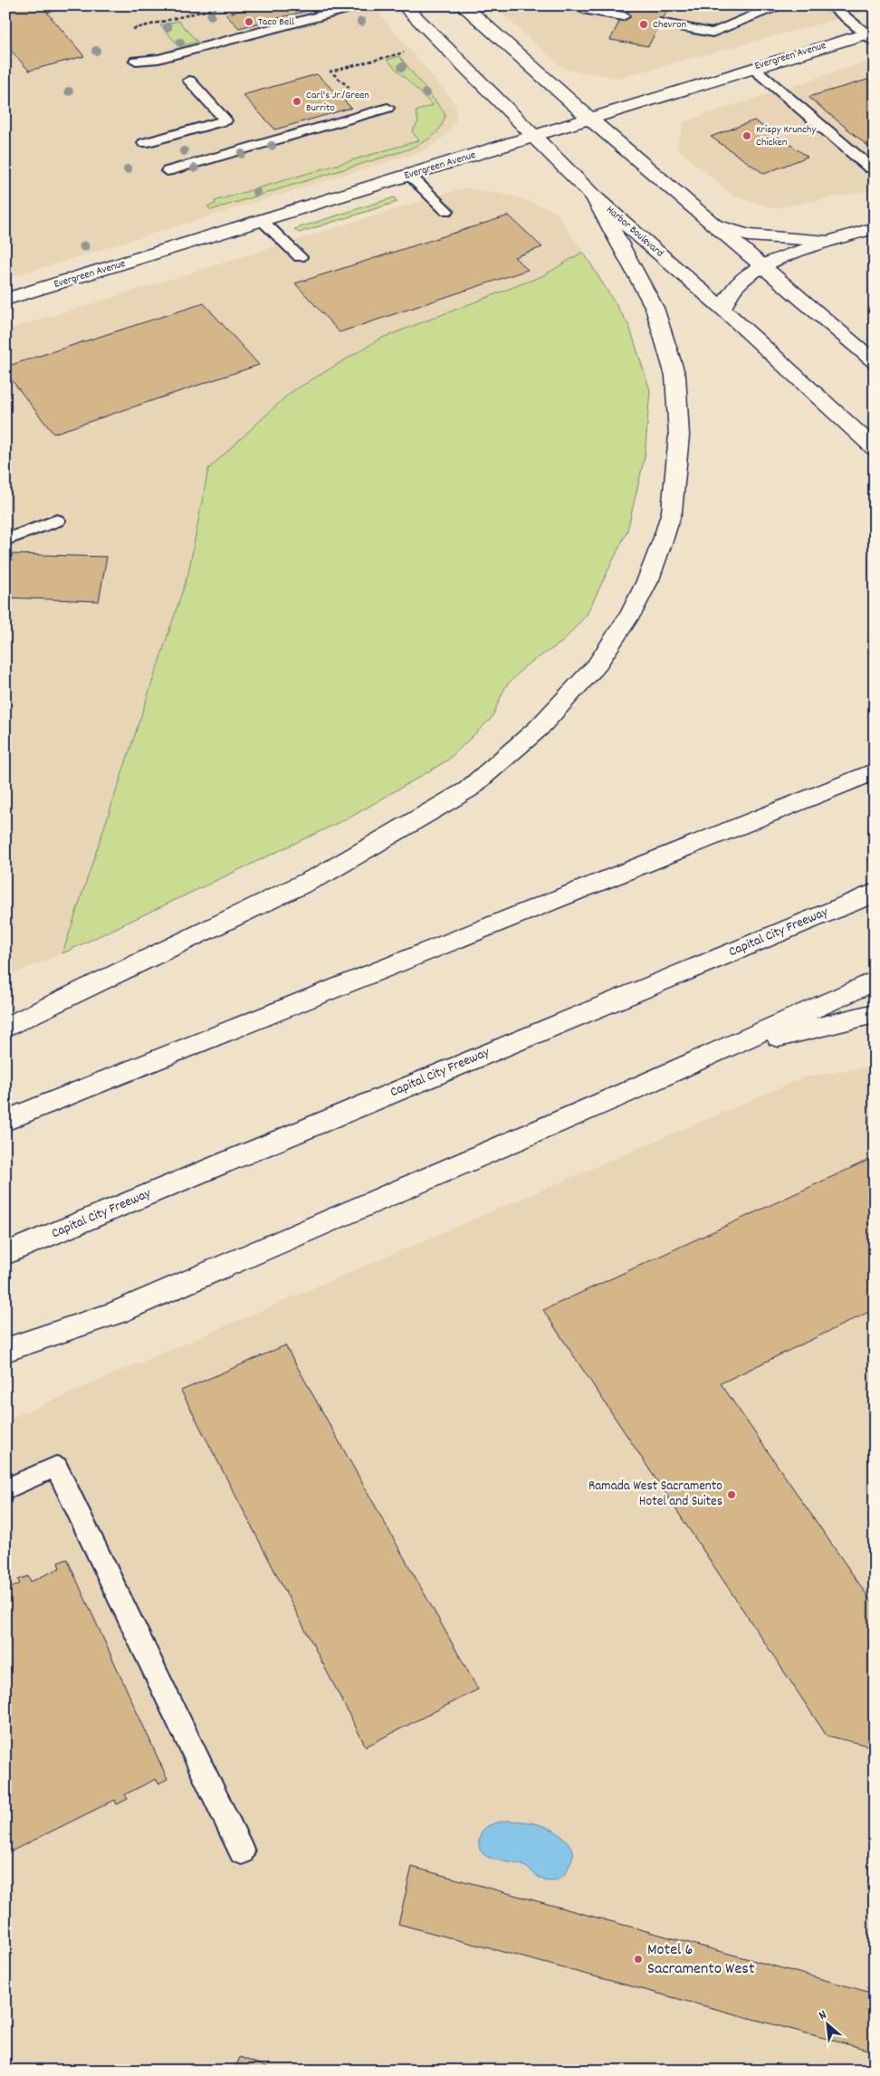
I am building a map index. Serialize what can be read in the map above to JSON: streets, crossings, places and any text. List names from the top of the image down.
{
  "streets": {
    "main road": ["Evergreen Avenue", "Harbor Boulevard", "Capital City Freeway"]
  },
  "crossings": [
    ["Evergreen Avenue", "Harbor Boulevard"]
  ],
  "places": [
    "Taco Bell",
    "Chevron",
    "Carl's Jr./Green Burrito",
    "Krispy Krunchy Chicken",
    "Ramada West Sacramento Hotel and Suites",
    "Motel 6 Sacramento West"
  ],
  "north": "top left"
}
